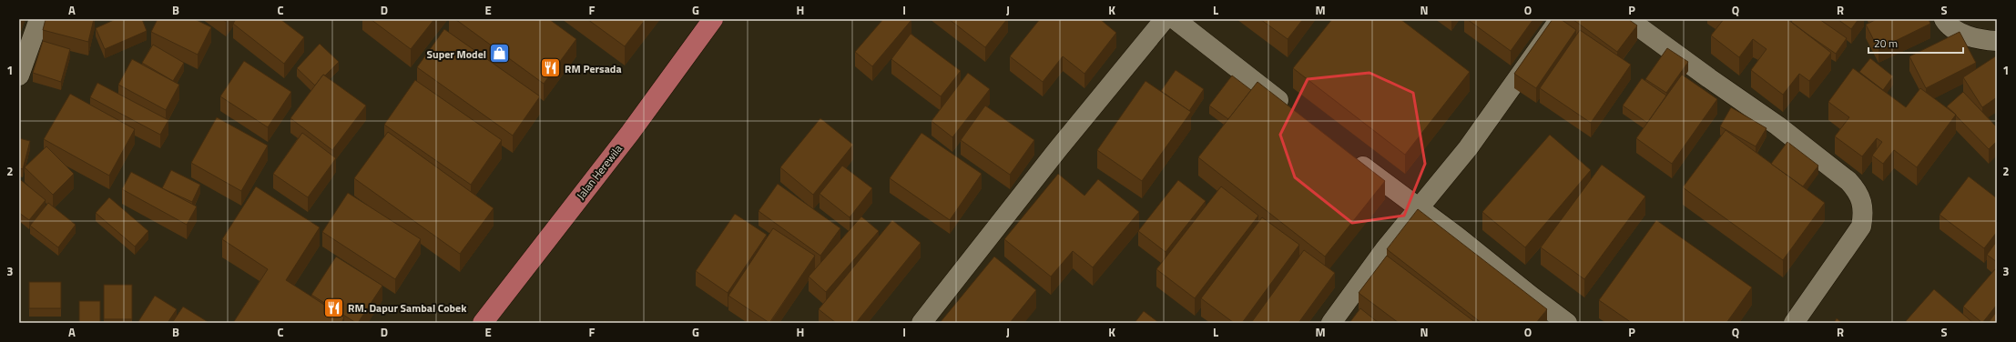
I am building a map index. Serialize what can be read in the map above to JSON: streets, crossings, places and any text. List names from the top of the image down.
{
  "streets": {
    "main road": ["Jalan Herewila"]
  },
  "places": {
    "shop": ["Super Model"],
    "restaurant": ["RM Persada", "RM. Dapur Sambal Cobek"]
  },
  "scale_bar": "20 m",
  "grid": {
    "columns": [
      "A",
      "B",
      "C",
      "D",
      "E",
      "F",
      "G",
      "H",
      "I",
      "J",
      "K",
      "L",
      "M",
      "N",
      "O",
      "P",
      "Q",
      "R",
      "S"
    ],
    "rows": ["1", "2", "3"]
  }
}
